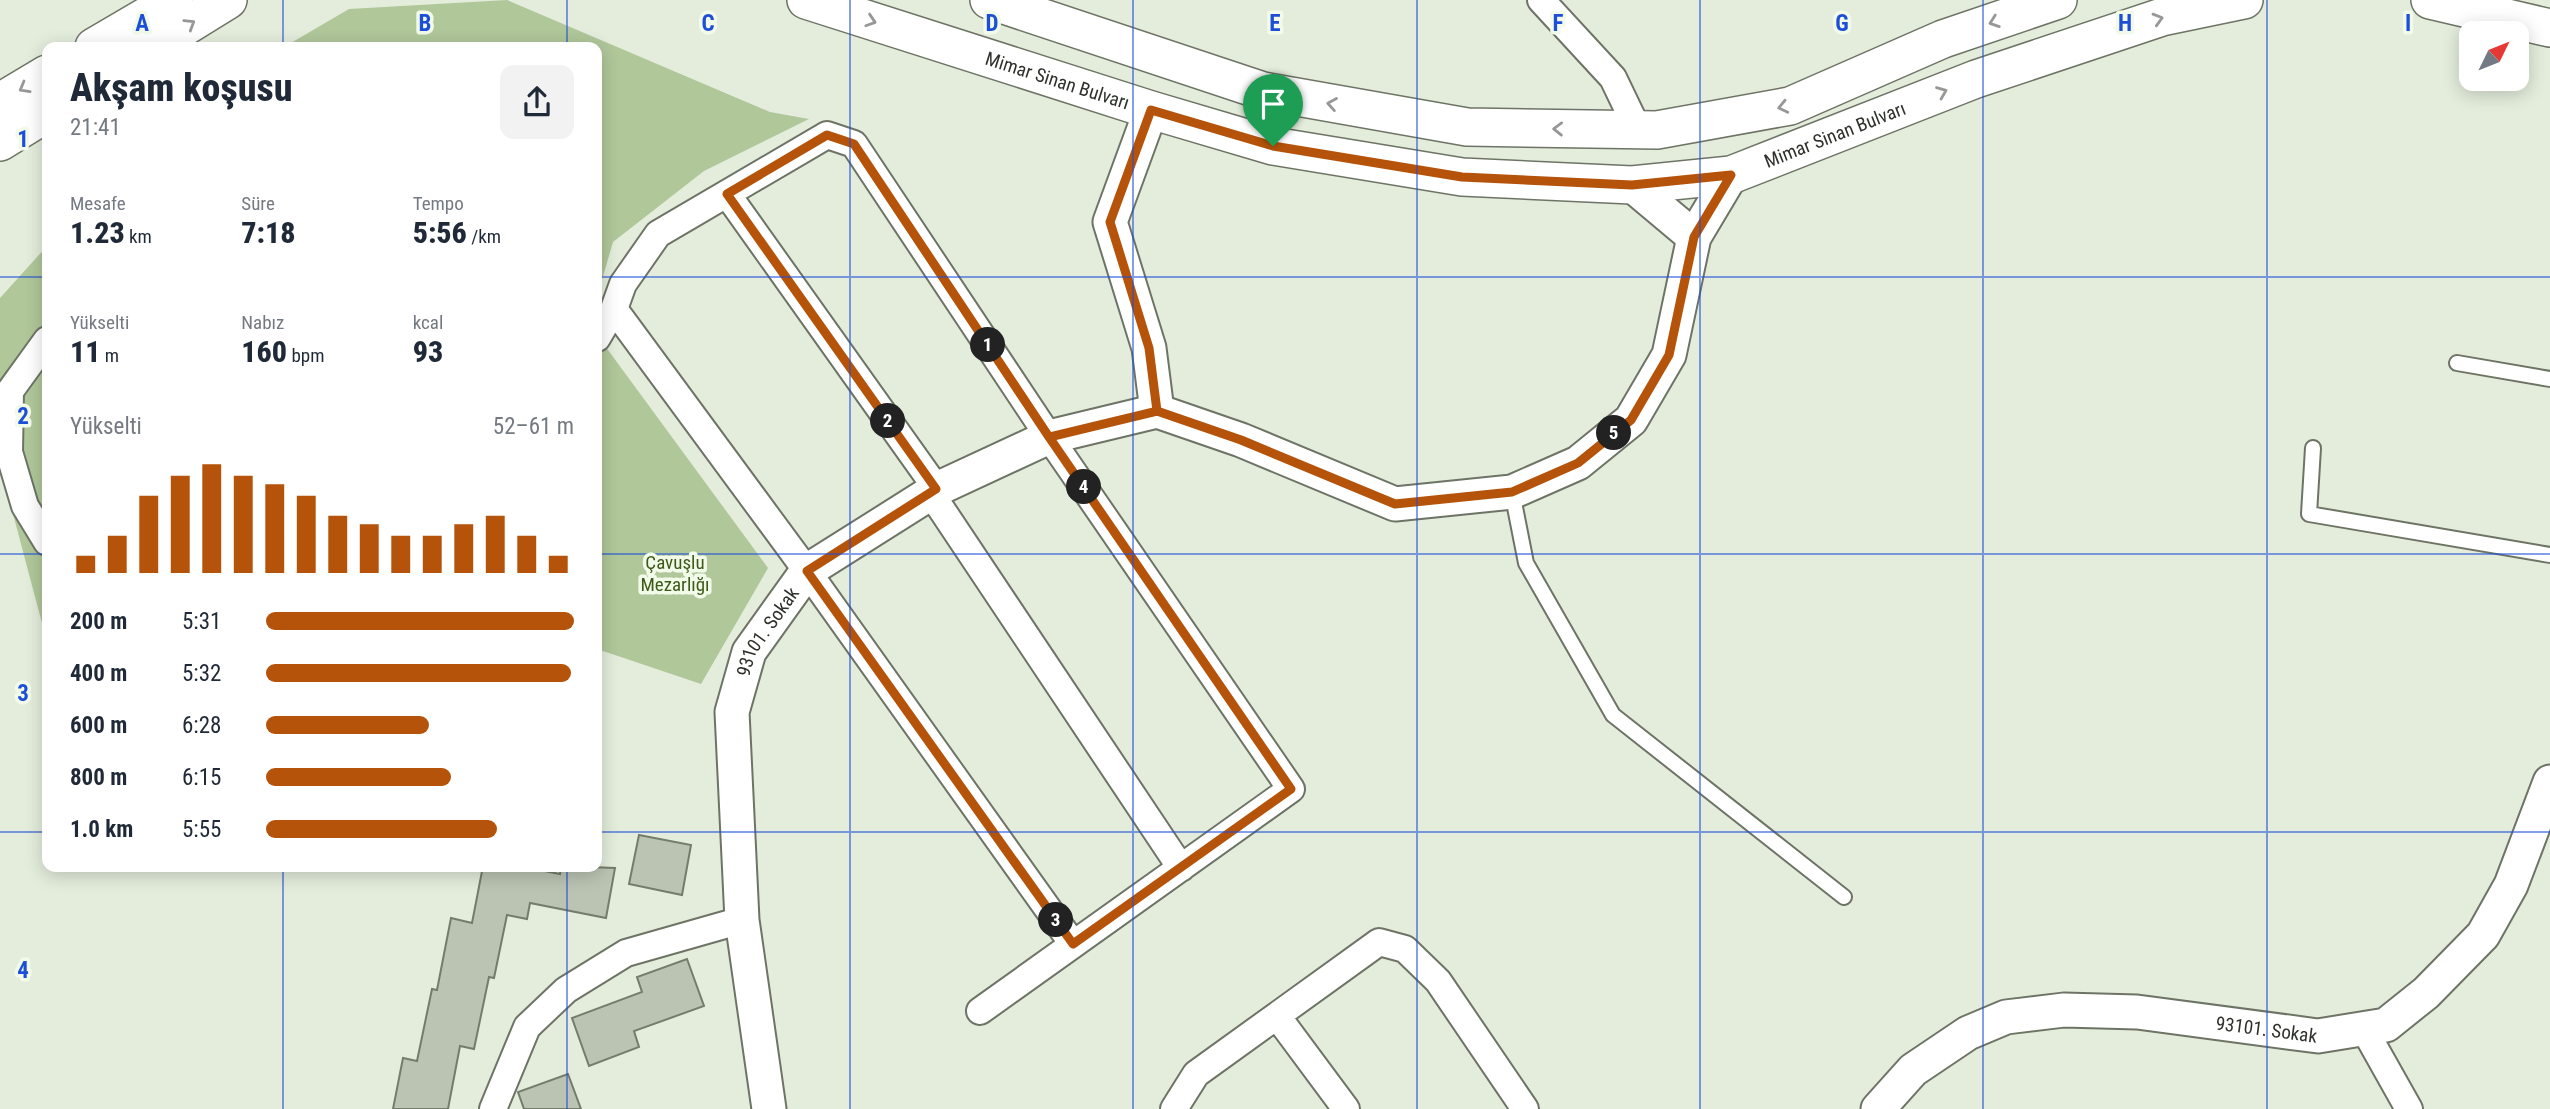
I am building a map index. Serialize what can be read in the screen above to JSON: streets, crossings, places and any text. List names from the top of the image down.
{
  "streets": {
    "main road": ["Mimar Sinan Bulvarı"],
    "street": ["93101. Sokak"]
  },
  "parks": ["Çavuşlu Mezarlığı"],
  "north": "top right",
  "page": {
    "heading": ["Akşam koşusu", "21:41"],
    "stats": [
      ["Mesafe", "1.23 km"],
      ["Süre", "7:18"],
      ["Tempo", "5:56 /km"],
      ["Yükselti", "11 m"],
      ["Nabız", "160 bpm"],
      ["kcal", "93"]
    ],
    "pins": [
      "1",
      "2",
      "5",
      "4",
      "3"
    ],
    "chart": ["Yükselti", "52–61 m"],
    "list": [
      {
        "name": "200 m",
        "note": "5:31"
      },
      {
        "name": "400 m",
        "note": "5:32"
      },
      {
        "name": "600 m",
        "note": "6:28"
      },
      {
        "name": "800 m",
        "note": "6:15"
      },
      {
        "name": "1.0 km",
        "note": "5:55"
      }
    ]
  },
  "grid": {
    "columns": [
      "A",
      "B",
      "C",
      "D",
      "E",
      "F",
      "G",
      "H",
      "I"
    ],
    "rows": [
      "1",
      "2",
      "3",
      "4"
    ]
  }
}
